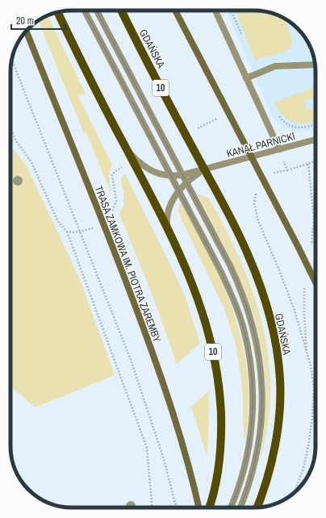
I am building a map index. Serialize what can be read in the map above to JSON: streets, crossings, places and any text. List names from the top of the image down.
{
  "streets": {
    "main road": ["GDAŃSKA", "10", "TRASA ZAMKOWA IM. PIOTRA ZAREMBY"],
    "street": ["KANAŁ PARNICKI"]
  },
  "crossings": [
    ["GDAŃSKA", "KANAŁ PARNICKI"]
  ],
  "scale_bar": "20 m"
}
